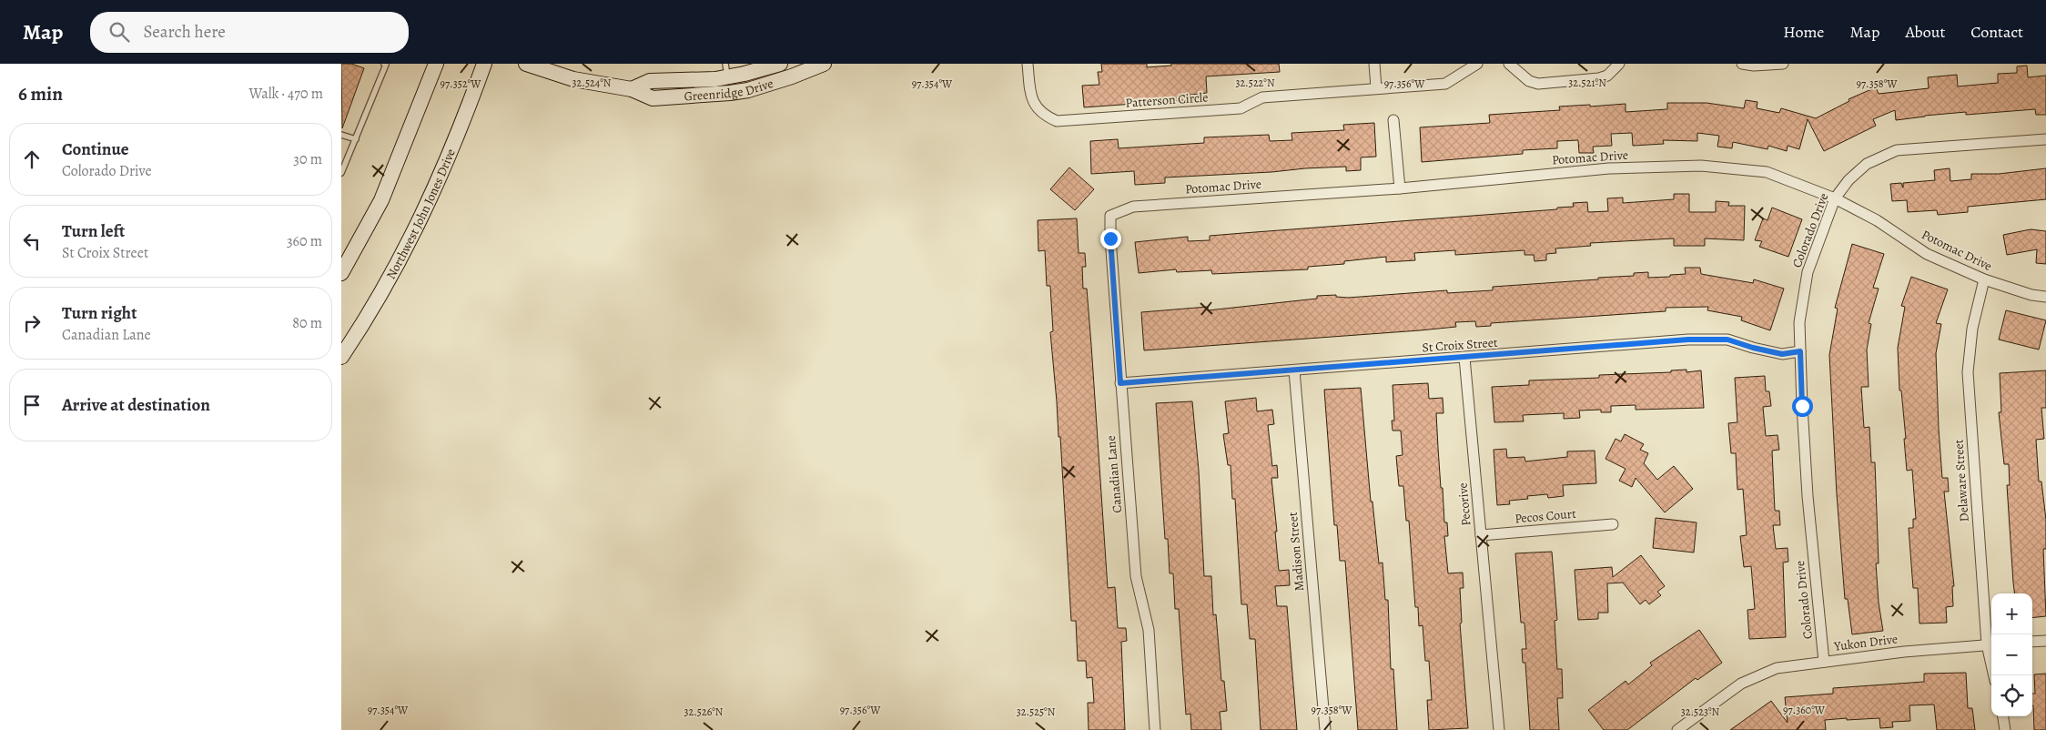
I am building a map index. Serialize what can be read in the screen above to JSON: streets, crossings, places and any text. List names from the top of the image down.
{
  "streets": {
    "main road": ["Greenridge Drive", "Northwest John Jones Drive"],
    "street": [
      "Patterson Circle",
      "Potomac Drive",
      "Colorado Drive",
      "St Croix Street",
      "Canadian Lane",
      "Delaware Street",
      "Pecorive",
      "Pecos Court",
      "Madison Street",
      "Yukon Drive"
    ]
  },
  "crossings": [
    ["Potomac Drive", "Colorado Drive"],
    ["Potomac Drive", "Canadian Lane"],
    ["Potomac Drive", "Delaware Street"],
    ["Colorado Drive", "St Croix Street"],
    ["Colorado Drive", "Yukon Drive"],
    ["St Croix Street", "Canadian Lane"],
    ["St Croix Street", "Pecorive"],
    ["St Croix Street", "Madison Street"],
    ["Delaware Street", "Yukon Drive"],
    ["Pecorive", "Pecos Court"]
  ],
  "page": {
    "header": "Map",
    "search": "Search here",
    "nav": [
      "Home",
      "Map",
      "About",
      "Contact"
    ],
    "heading": ["6 min", "Walk · 470 m"],
    "list": [
      ["Continue", "Colorado Drive", "30 m"],
      ["Turn left", "St Croix Street", "360 m"],
      ["Turn right", "Canadian Lane", "80 m"],
      "Arrive at destination"
    ],
    "map_buttons": ["+", "−"]
  },
  "coordinates": [
    "32.524°N",
    "32.522°N",
    "32.521°N",
    "97.352°W",
    "97.354°W",
    "97.356°W",
    "97.358°W",
    "97.360°W",
    "32.526°N",
    "32.525°N",
    "32.523°N"
  ]
}
